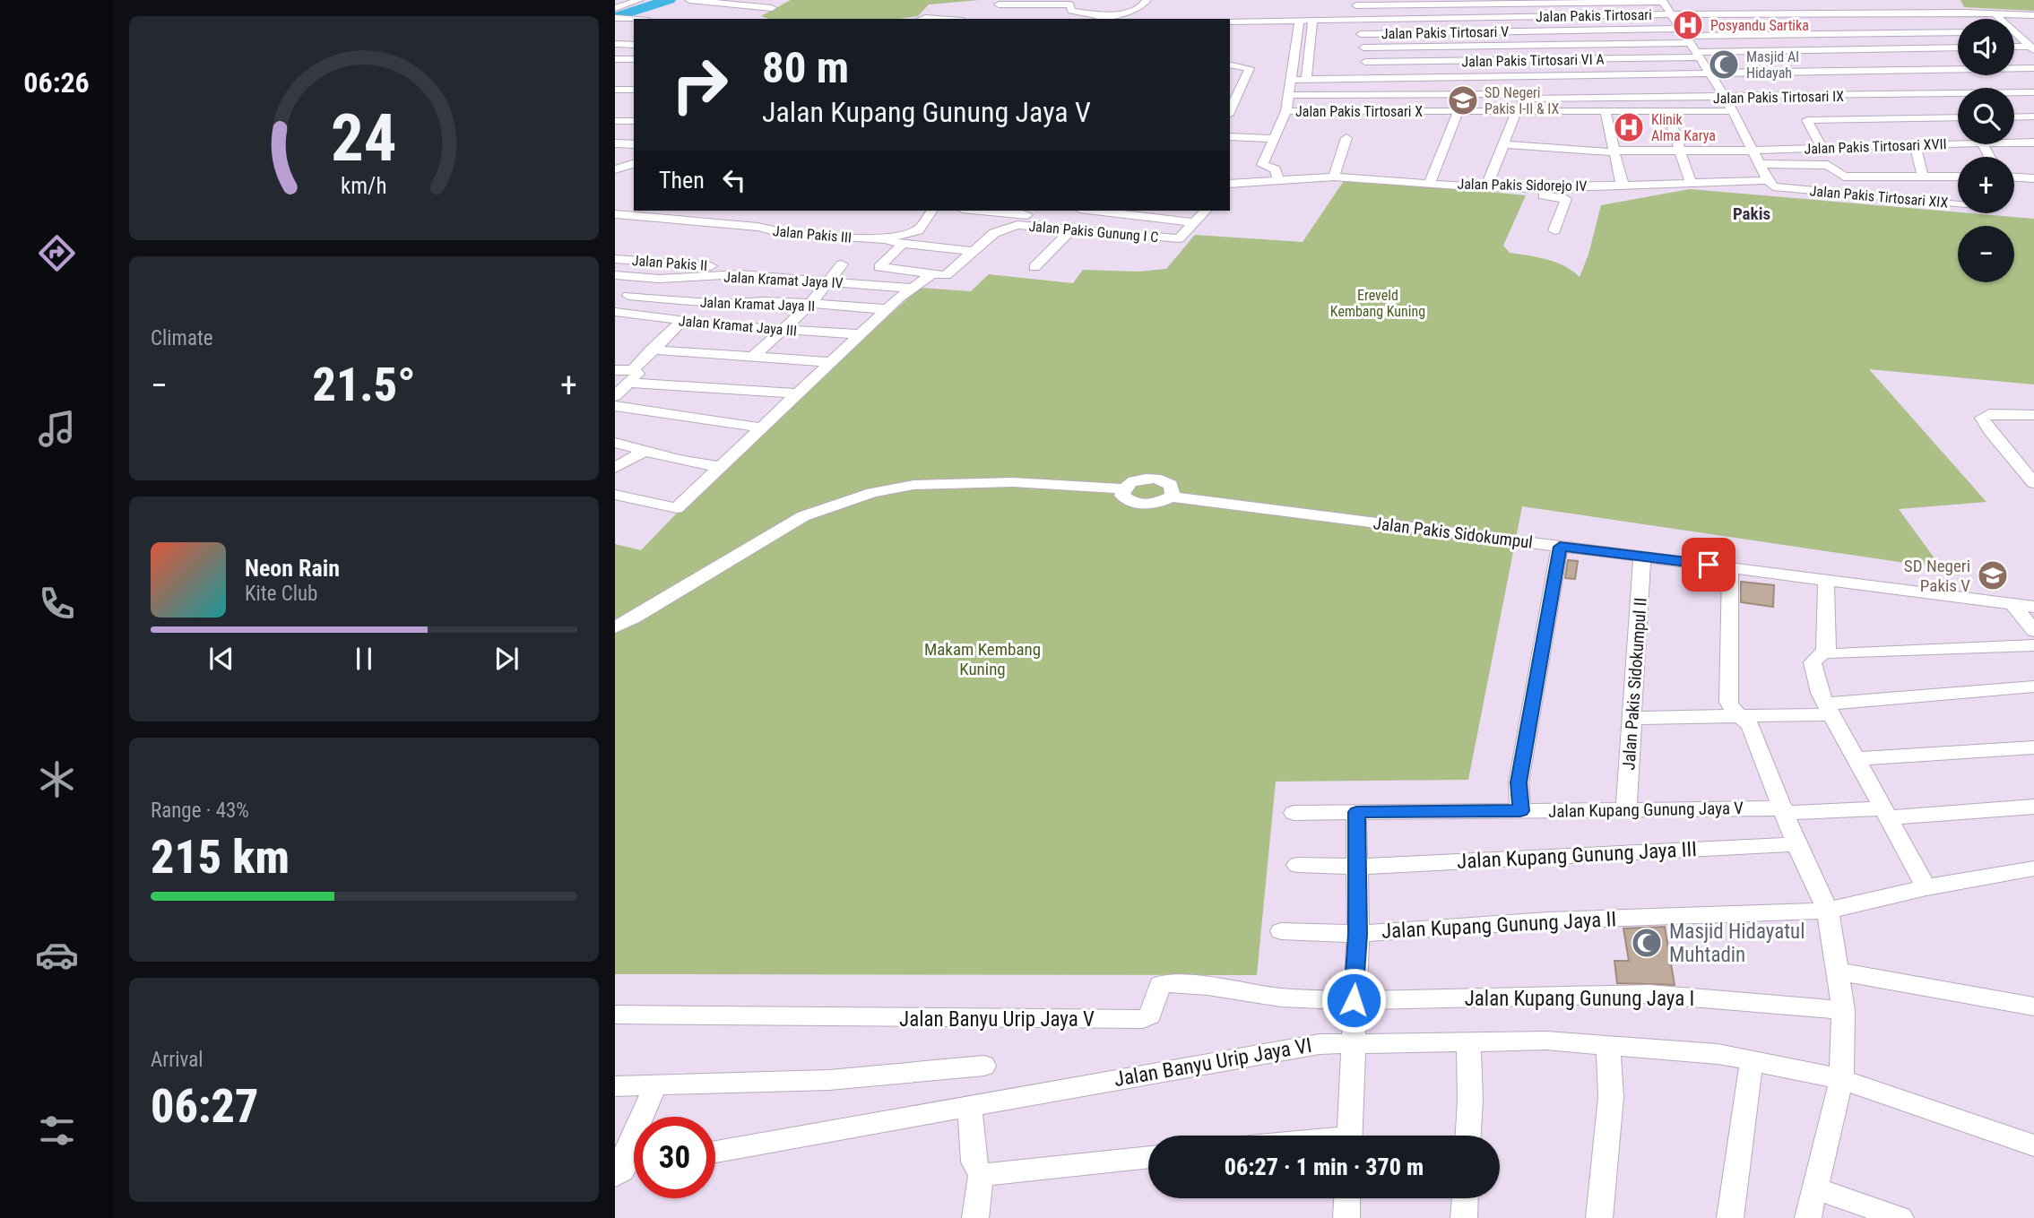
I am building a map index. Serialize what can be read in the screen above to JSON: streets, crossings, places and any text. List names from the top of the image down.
{
  "streets": {
    "street": [
      "Jalan Pakis Tirtosari",
      "Jalan Pakis Tirtosari V",
      "Jalan Pakis Tirtosari VI A",
      "Jalan Pakis Tirtosari IX",
      "Jalan Pakis Tirtosari X",
      "Jalan Pakis Tirtosari XVII",
      "Jalan Pakis Sidorejo IV",
      "Jalan Pakis Tirtosari XIX",
      "Jalan Pakis Gunung I C",
      "Jalan Pakis III",
      "Jalan Pakis II",
      "Jalan Kramat Jaya IV",
      "Jalan Kramat Jaya II",
      "Jalan Kramat Jaya III",
      "Jalan Pakis Sidokumpul",
      "Jalan Pakis Sidokumpul II",
      "Jalan Kupang Gunung Jaya V",
      "Jalan Kupang Gunung Jaya III",
      "Jalan Kupang Gunung Jaya II",
      "Jalan Kupang Gunung Jaya I",
      "Jalan Banyu Urip Jaya V",
      "Jalan Banyu Urip Jaya VI"
    ]
  },
  "crossings": [
    ["Jalan Pakis Sidorejo IV", "Jalan Pakis Tirtosari XIX"],
    ["Jalan Pakis Gunung I C", "Jalan Pakis III"],
    ["Jalan Pakis Gunung I C", "Jalan Kramat Jaya IV"],
    ["Jalan Pakis Gunung I C", "Jalan Kramat Jaya II"],
    ["Jalan Pakis Gunung I C", "Jalan Kramat Jaya III"],
    ["Jalan Pakis II", "Jalan Kramat Jaya IV"],
    ["Jalan Pakis Sidokumpul", "Jalan Pakis Sidokumpul II"],
    ["Jalan Pakis Sidokumpul II", "Jalan Kupang Gunung Jaya V"],
    ["Jalan Kupang Gunung Jaya I", "Jalan Banyu Urip Jaya V"]
  ],
  "districts": ["Pakis"],
  "parks": ["Ereveld Kembang Kuning", "Makam Kembang Kuning"],
  "places": {
    "hospital": ["Posyandu Sartika", "Klinik Alma Karya"],
    "mosque": ["Masjid Al Hidayah", "Masjid Hidayatul Muhtadin"],
    "school or university": ["SD Negeri Pakis I-II & IX", "SD Negeri Pakis V"]
  },
  "page": {
    "tabs": "06:26",
    "map_buttons": ["+", "−"],
    "turn": ["80 m", "Jalan Kupang Gunung Jaya V"],
    "then": "Then",
    "tile": [
      "Climate",
      ["Range · 43%", "215 km"],
      ["Arrival", "06:27"]
    ],
    "heat": ["−", "21.5°", "+"],
    "song": ["Neon Rain", "Kite Club"],
    "limit": "30",
    "trip": "06:27 · 1 min · 370 m",
    "gauge": ["24", "km/h"]
  }
}
